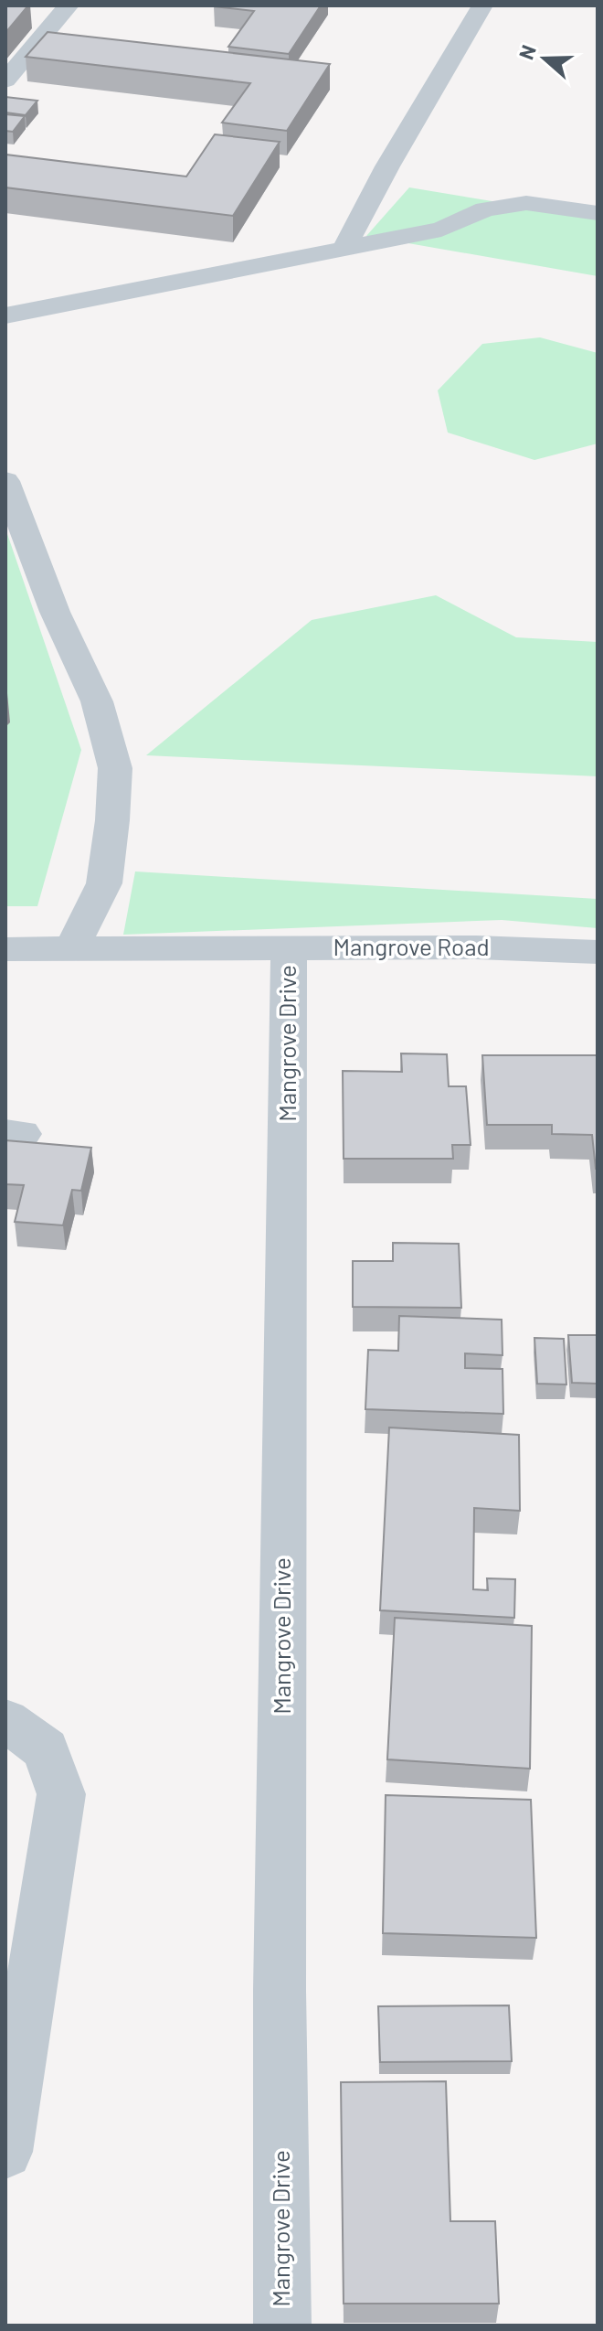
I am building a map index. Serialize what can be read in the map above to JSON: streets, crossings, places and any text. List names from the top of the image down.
{
  "streets": {
    "street": ["Mangrove Road", "Mangrove Drive"]
  },
  "crossings": [
    ["Mangrove Road", "Mangrove Drive"]
  ],
  "north": "left"
}
